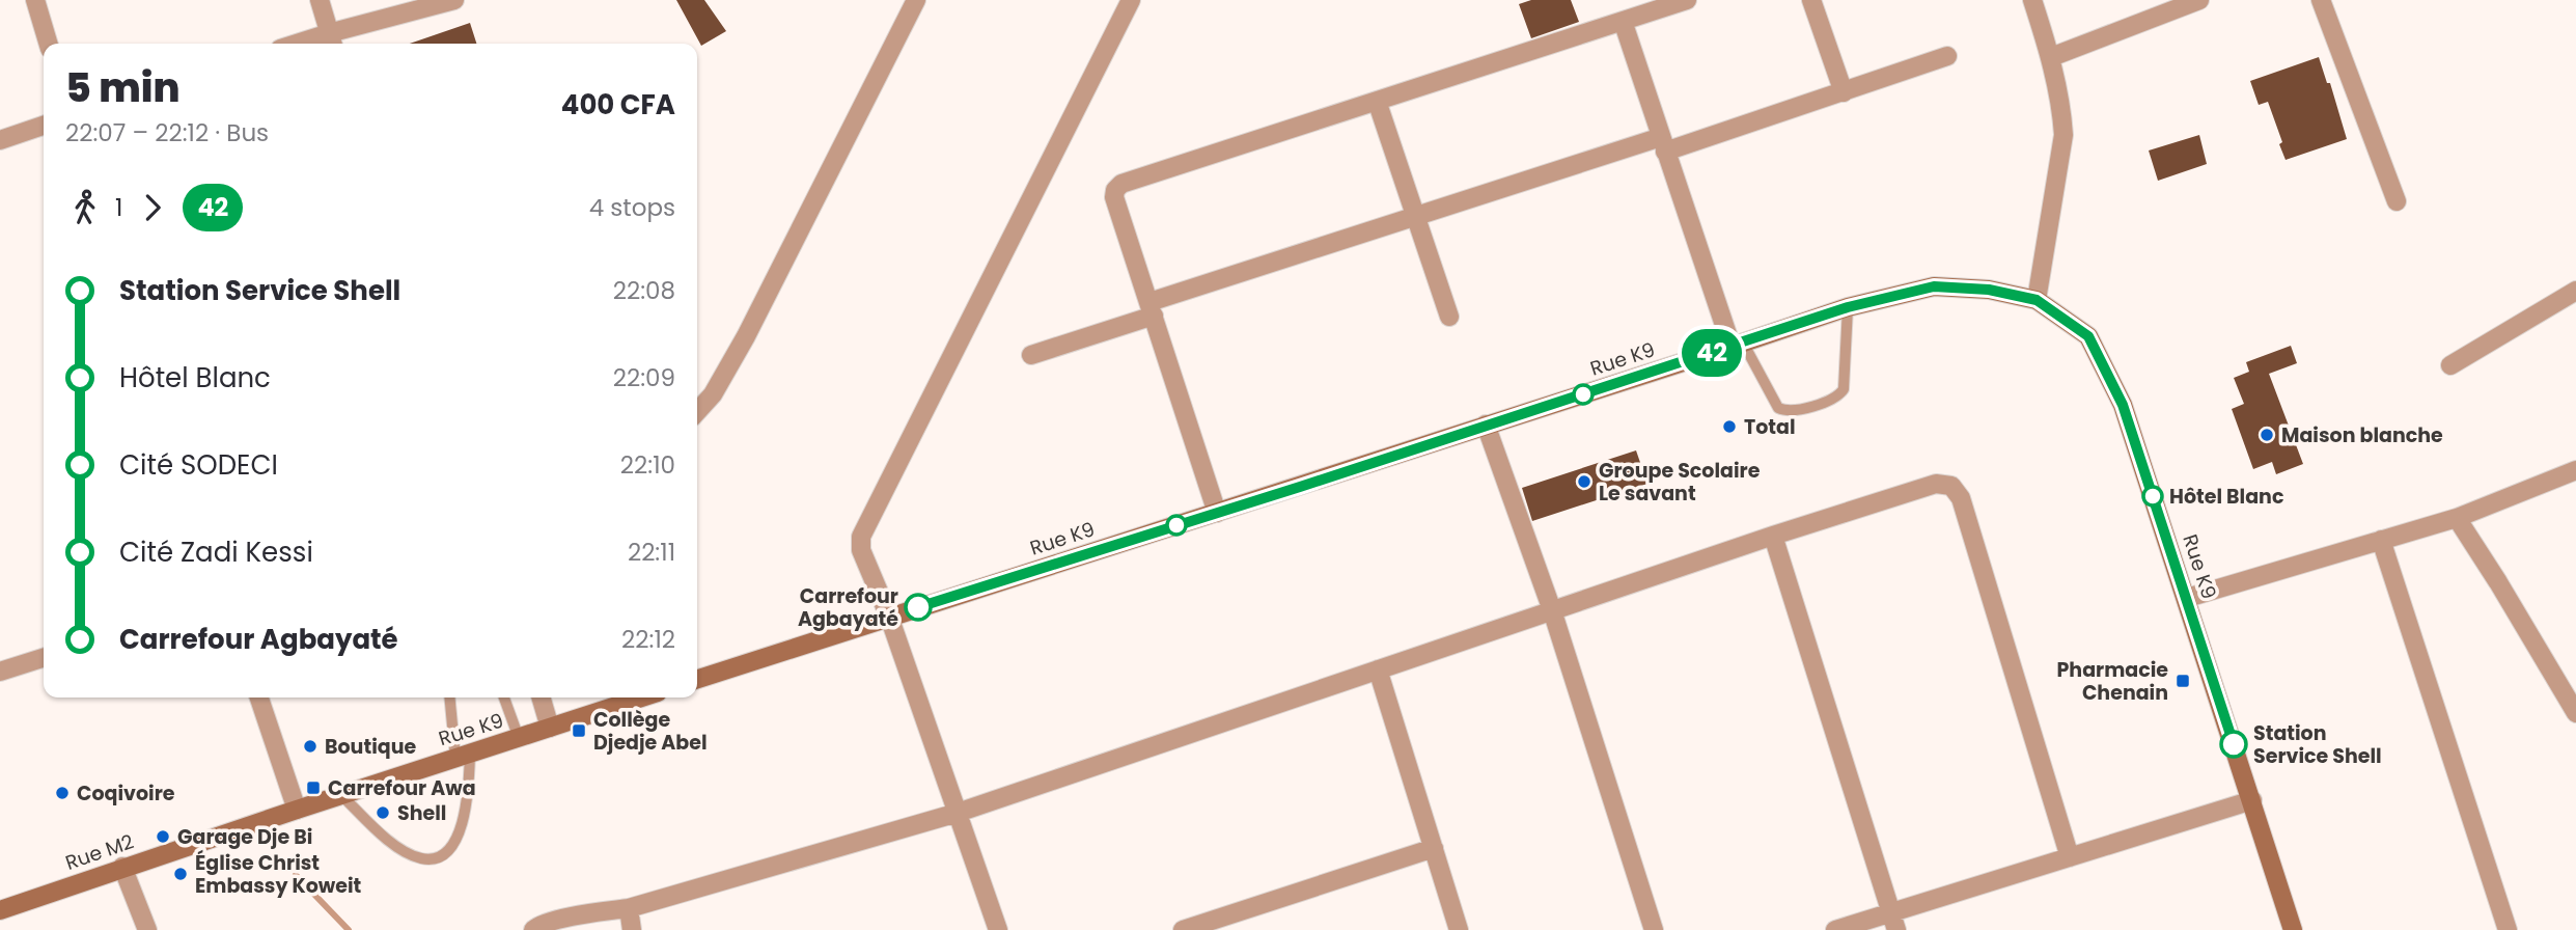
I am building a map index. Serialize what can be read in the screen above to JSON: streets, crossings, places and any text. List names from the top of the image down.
{
  "streets": {
    "street": ["Rue K9", "Rue M2"]
  },
  "crossings": [
    ["Rue K9", "Rue M2"]
  ],
  "places": {
    "other": [
      "Total",
      "Maison blanche",
      "Groupe Scolaire Le savant",
      "Hôtel Blanc",
      "Carrefour Agbayaté",
      "Station Service Shell",
      "Boutique",
      "Coqivoire",
      "Shell",
      "Garage Dje Bi",
      "Église Christ Embassy Koweit"
    ],
    "transit": ["Pharmacie Chenain", "Collège Djedje Abel", "Carrefour Awa"]
  },
  "lines": ["bus line 42"],
  "page": {
    "on_map": "42",
    "heading": ["5 min", "22:07 – 22:12 · Bus", "400 CFA"],
    "legs": ["1", "42", "4 stops"],
    "list": [
      {
        "name": "Station Service Shell",
        "value": "22:08"
      },
      {
        "name": "Hôtel Blanc",
        "value": "22:09"
      },
      {
        "name": "Cité SODECI",
        "value": "22:10"
      },
      {
        "name": "Cité Zadi Kessi",
        "value": "22:11"
      },
      {
        "name": "Carrefour Agbayaté",
        "value": "22:12"
      }
    ]
  }
}
